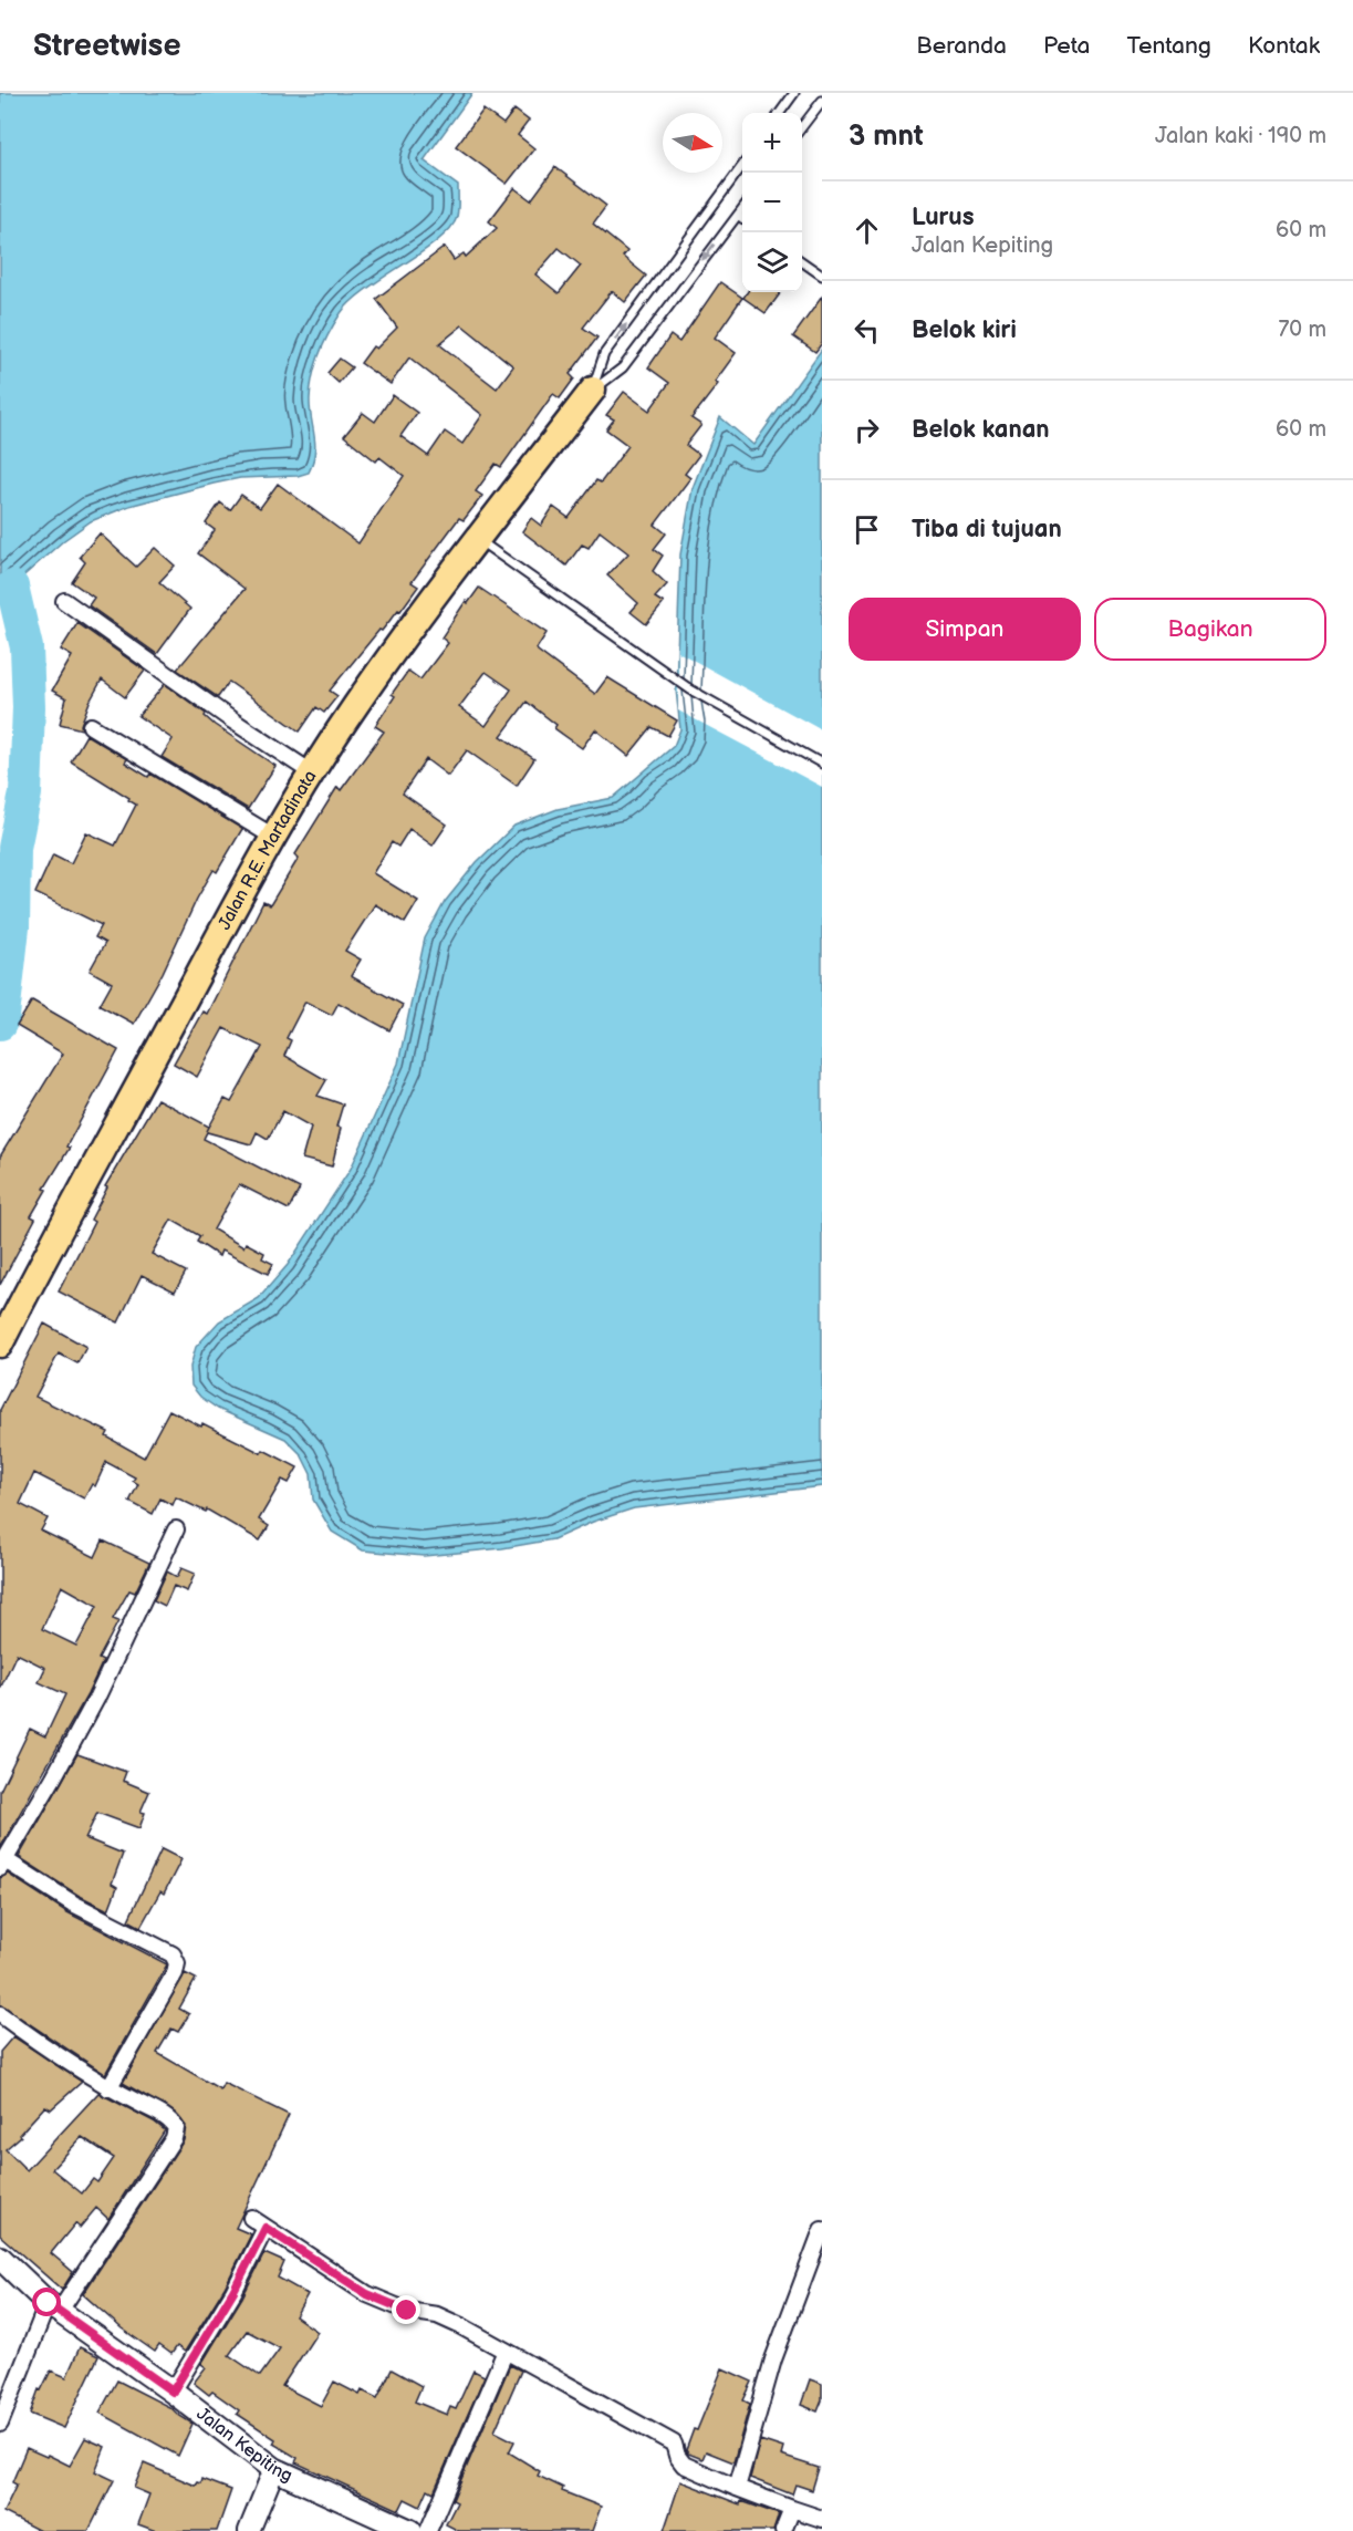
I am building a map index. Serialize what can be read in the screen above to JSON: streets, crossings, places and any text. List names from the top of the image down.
{
  "streets": {
    "highway": ["Jalan R.E. Martadinata"],
    "main road": ["Jalan Kepiting"]
  },
  "north": "right",
  "page": {
    "header": "Streetwise",
    "nav": [
      "Beranda",
      "Peta",
      "Tentang",
      "Kontak"
    ],
    "heading": ["3 mnt", "Jalan kaki · 190 m"],
    "map_buttons": ["+", "−"],
    "list": [
      ["Lurus", "Jalan Kepiting", "60 m"],
      ["Belok kiri", "70 m"],
      ["Belok kanan", "60 m"],
      "Tiba di tujuan"
    ],
    "buttons": ["Simpan", "Bagikan"]
  }
}
